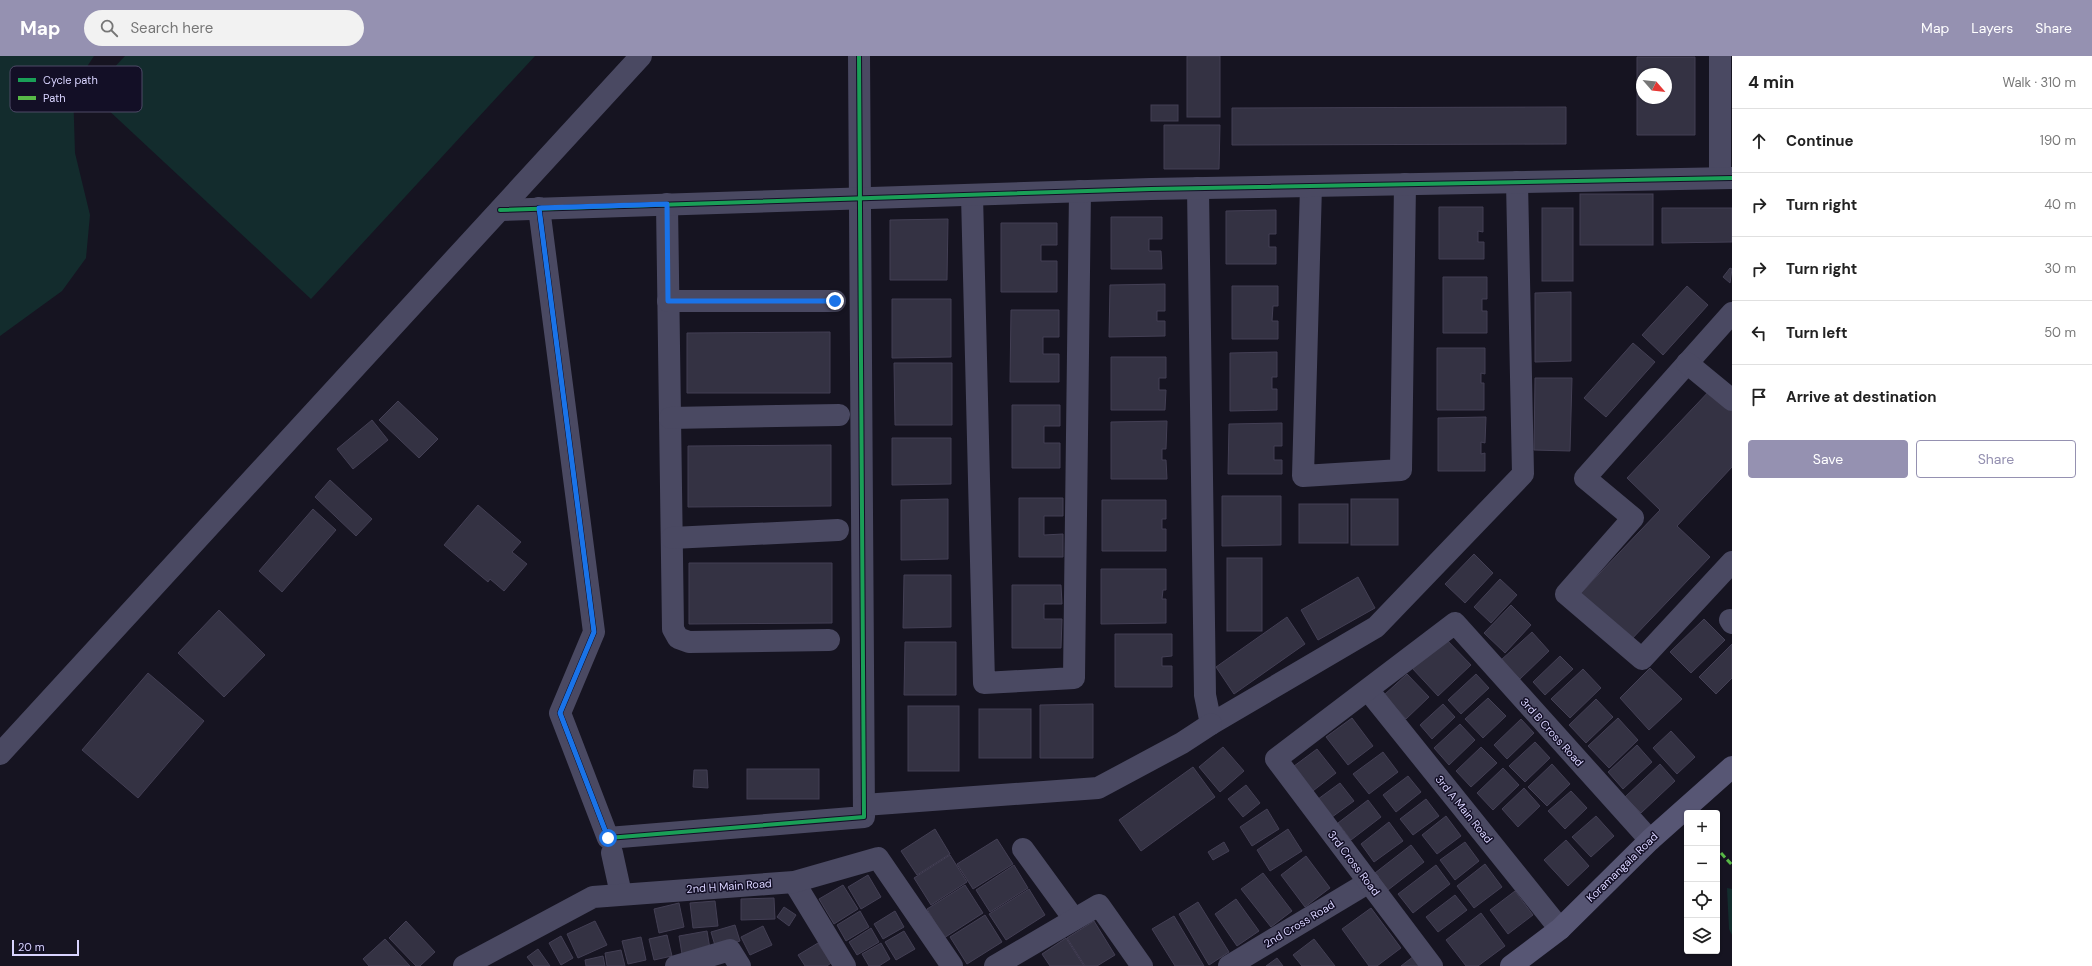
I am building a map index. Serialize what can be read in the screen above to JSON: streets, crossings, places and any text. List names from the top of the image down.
{
  "streets": {
    "street": [
      "3rd B Cross Road",
      "3rd A Main Road",
      "3rd Cross Road",
      "Koramangala Road",
      "2nd H Main Road",
      "2nd Cross Road"
    ]
  },
  "crossings": [
    ["3rd B Cross Road", "3rd A Main Road"],
    ["3rd B Cross Road", "3rd Cross Road"],
    ["3rd B Cross Road", "Koramangala Road"],
    ["3rd A Main Road", "3rd Cross Road"],
    ["3rd A Main Road", "Koramangala Road"],
    ["3rd Cross Road", "2nd Cross Road"]
  ],
  "legend": ["Cycle path", "Path"],
  "scale_bar": "20 m",
  "north": "bottom right",
  "page": {
    "header": "Map",
    "search": "Search here",
    "nav": ["Map", "Layers", "Share"],
    "heading": ["4 min", "Walk · 310 m"],
    "list": [
      ["Continue", "190 m"],
      ["Turn right", "40 m"],
      ["Turn right", "30 m"],
      ["Turn left", "50 m"],
      "Arrive at destination"
    ],
    "buttons": ["Save", "Share"],
    "map_buttons": ["+", "−"],
    "scale": "20 m"
  }
}
